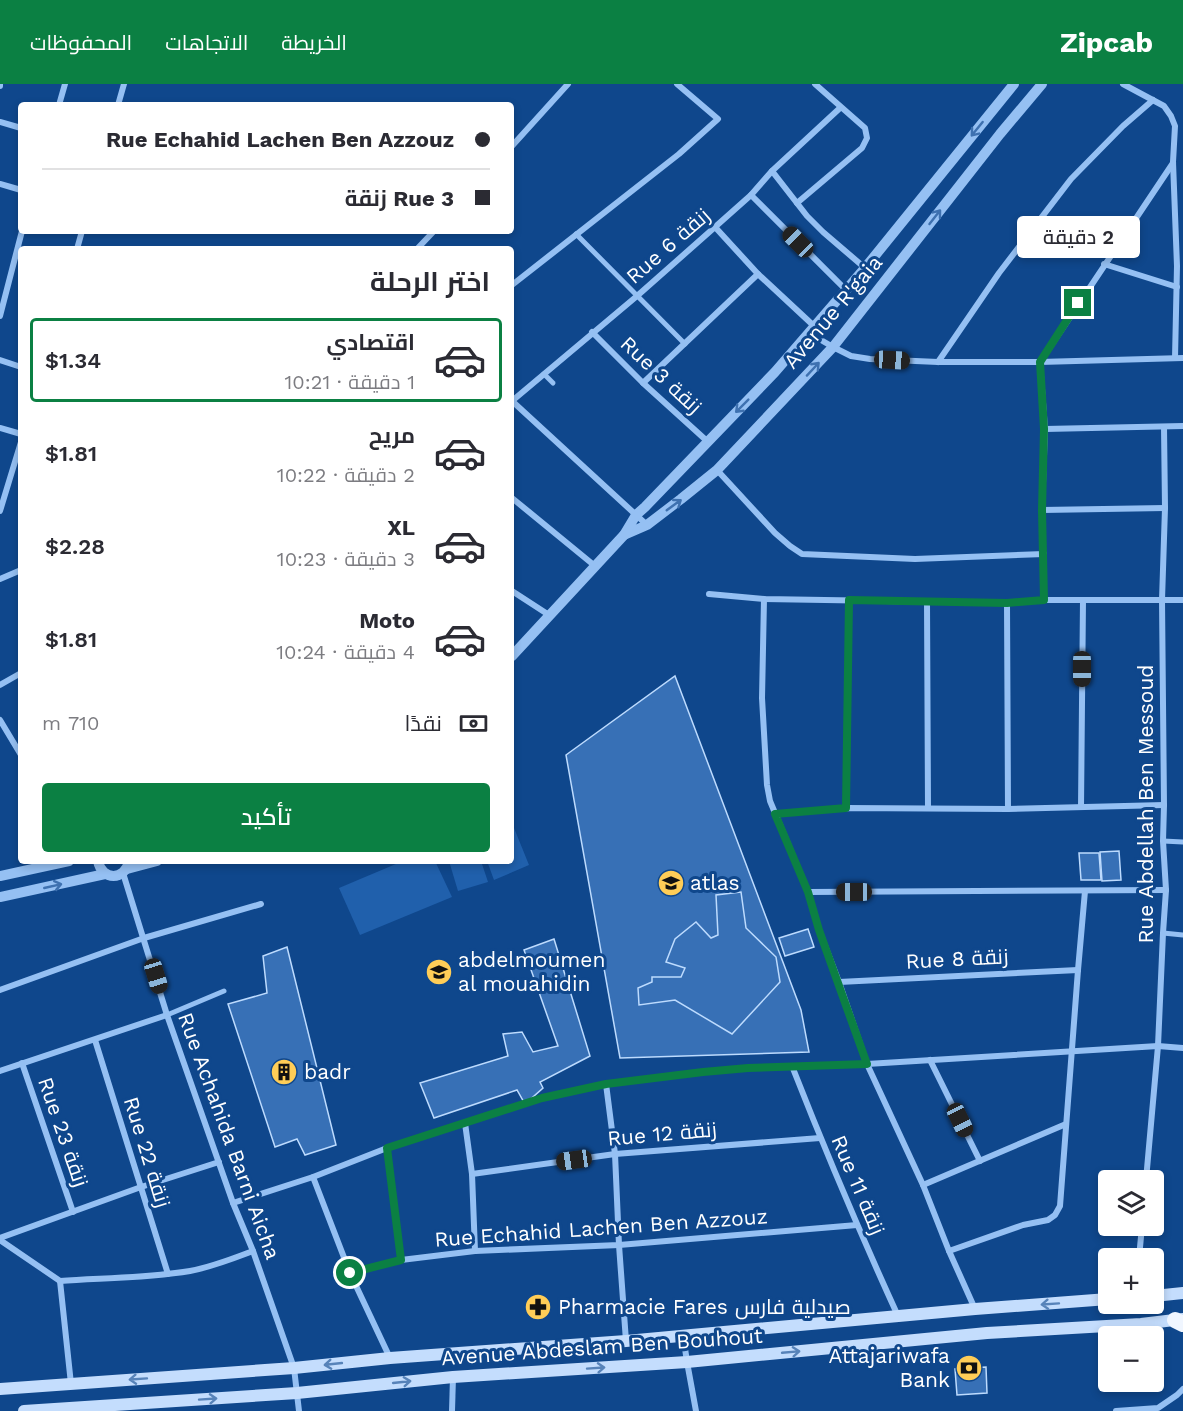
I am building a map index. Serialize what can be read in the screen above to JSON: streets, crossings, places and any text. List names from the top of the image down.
{
  "streets": {
    "main road": ["Avenue Abdeslam Ben Bouhout"],
    "street": [
      "Rue 6 زنقة",
      "Avenue R'gaia",
      "Rue 3 زنقة",
      "Rue Abdellah Ben Messoud",
      "Rue 8 زنقة",
      "Rue 23 زنقة",
      "Rue 12 زنقة",
      "Rue Achahida Barni Aicha",
      "Rue 22 زنقة",
      "Rue 11 زنقة",
      "Rue Echahid Lachen Ben Azzouz"
    ]
  },
  "crossings": [
    ["Rue 6 زنقة", "Rue 3 زنقة"],
    ["Avenue R'gaia", "Rue 3 زنقة"],
    ["Rue 12 زنقة", "Rue 11 زنقة"],
    ["Rue Achahida Barni Aicha", "Avenue Abdeslam Ben Bouhout"],
    ["Rue 11 زنقة", "Rue Echahid Lachen Ben Azzouz"],
    ["Rue 11 زنقة", "Avenue Abdeslam Ben Bouhout"]
  ],
  "places": {
    "school or university": ["atlas", "abdelmoumen al mouahidin"],
    "building": ["badr"],
    "pharmacy": ["Pharmacie Fares صيدلية فارس"],
    "bank": ["Attajariwafa Bank"]
  },
  "page": {
    "header": "Zipcab",
    "nav": ["الخريطة", "الاتجاهات", "المحفوظات"],
    "banner": ["Rue Echahid Lachen Ben Azzouz", "Rue 3 زنقة"],
    "bubble": "2 دقيقة",
    "heading": "اختر الرحلة",
    "list": [
      {
        "name": "اقتصادي",
        "note": "1 دقيقة · 10:21",
        "value": "$1.34"
      },
      {
        "name": "مريح",
        "note": "2 دقيقة · 10:22",
        "value": "$1.81"
      },
      {
        "name": "XL",
        "note": "3 دقيقة · 10:23",
        "value": "$2.28"
      },
      {
        "name": "Moto",
        "note": "4 دقيقة · 10:24",
        "value": "$1.81"
      }
    ],
    "pay": ["نقدًا", "710 m"],
    "buttons": "تأكيد",
    "map_buttons": ["+", "−"]
  }
}
